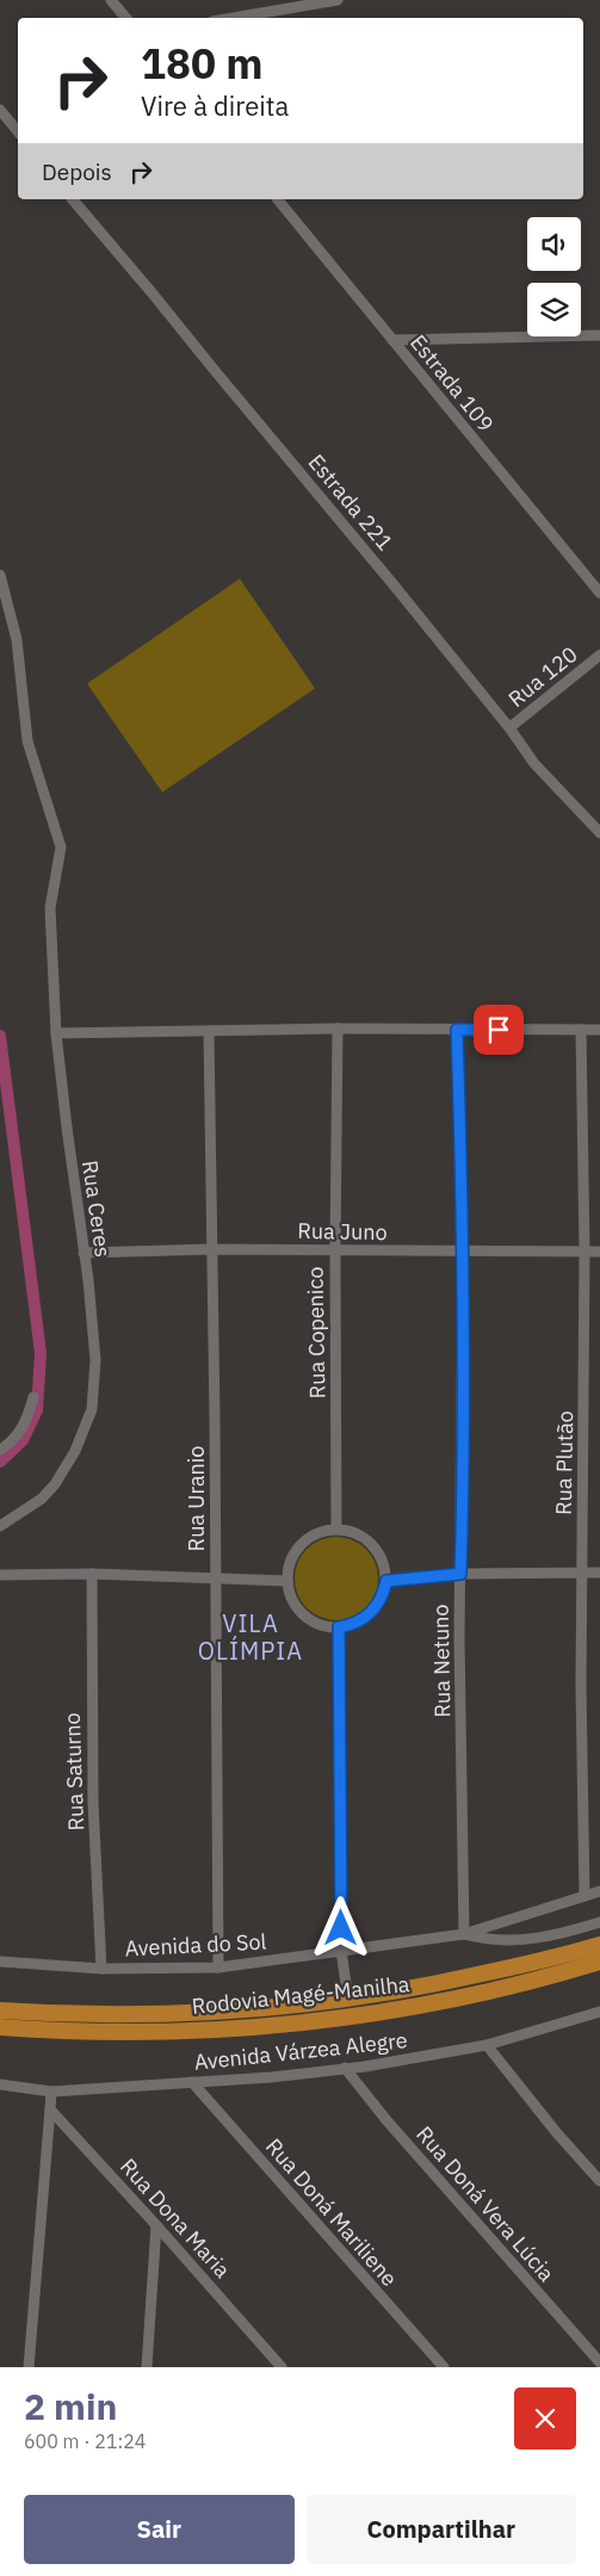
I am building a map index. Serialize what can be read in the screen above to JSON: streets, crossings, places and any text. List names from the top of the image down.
{
  "streets": {
    "highway": ["Rodovia Magé-Manilha"],
    "street": [
      "Estrada 109",
      "Estrada 221",
      "Rua 120",
      "Rua Ceres",
      "Rua Juno",
      "Rua Copenico",
      "Rua Plutão",
      "Rua Uranio",
      "Rua Netuno",
      "Rua Saturno",
      "Avenida do Sol",
      "Avenida Várzea Alegre",
      "Rua Doná Vera Lúcia",
      "Rua Doná Mariliene",
      "Rua Dona Maria"
    ]
  },
  "crossings": [
    ["Estrada 221", "Rua 120"],
    ["Rua Ceres", "Rua Juno"],
    ["Rua Juno", "Rua Copenico"],
    ["Rua Juno", "Rua Plutão"],
    ["Rua Juno", "Rua Uranio"],
    ["Rua Juno", "Rua Netuno"],
    ["Rua Plutão", "Avenida do Sol"],
    ["Rua Uranio", "Avenida do Sol"],
    ["Rua Netuno", "Avenida do Sol"],
    ["Rua Saturno", "Avenida do Sol"],
    ["Avenida Várzea Alegre", "Rua Doná Vera Lúcia"],
    ["Avenida Várzea Alegre", "Rua Doná Mariliene"]
  ],
  "districts": ["VILA OLÍMPIA"],
  "page": {
    "turn": ["180 m", "Vire à direita"],
    "then": "Depois",
    "heading": ["2 min", "600 m · 21:24"],
    "buttons": ["Sair", "Compartilhar"]
  }
}
